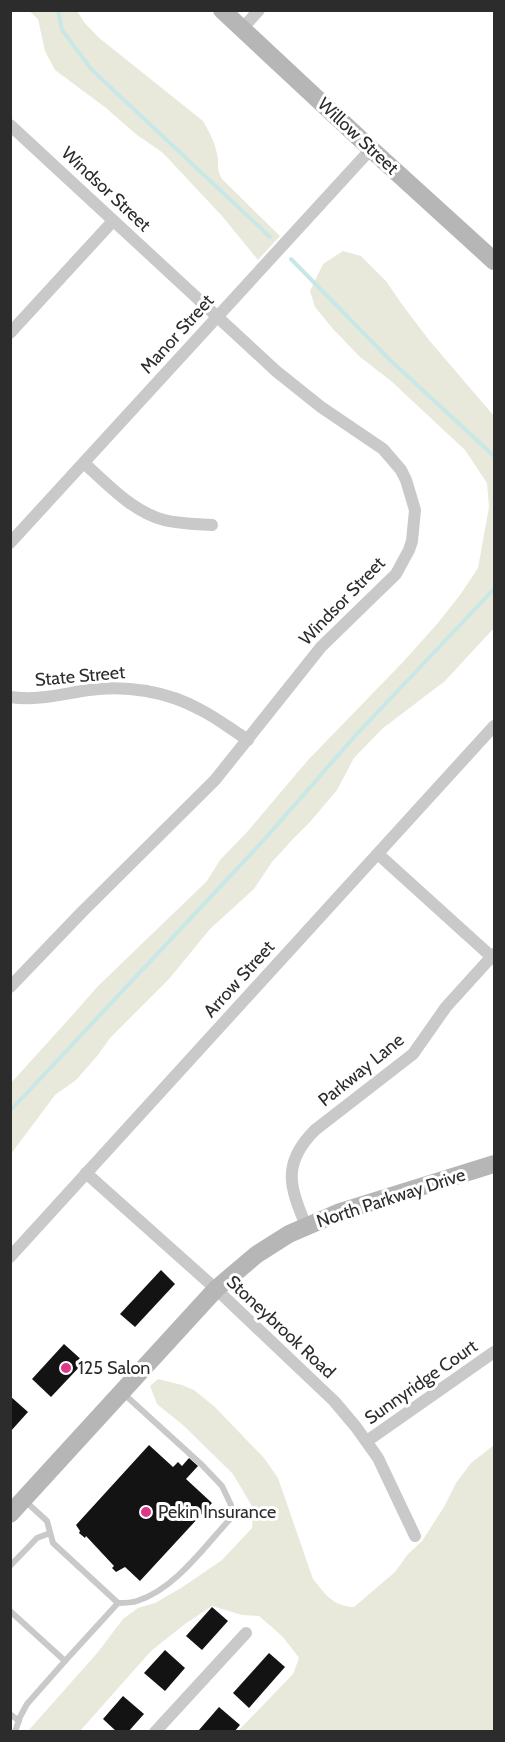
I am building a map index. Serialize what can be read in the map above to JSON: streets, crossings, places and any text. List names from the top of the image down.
{
  "streets": {
    "main road": ["Willow Street", "North Parkway Drive"],
    "street": [
      "Windsor Street",
      "Manor Street",
      "State Street",
      "Arrow Street",
      "Parkway Lane",
      "Stoneybrook Road",
      "Sunnyridge Court"
    ]
  },
  "crossings": [
    ["Willow Street", "Manor Street"],
    ["Windsor Street", "Manor Street"],
    ["Windsor Street", "State Street"],
    ["Arrow Street", "Stoneybrook Road"],
    ["Parkway Lane", "North Parkway Drive"],
    ["North Parkway Drive", "Stoneybrook Road"],
    ["Stoneybrook Road", "Sunnyridge Court"]
  ],
  "places": ["125 Salon", "Pekin Insurance"]
}
